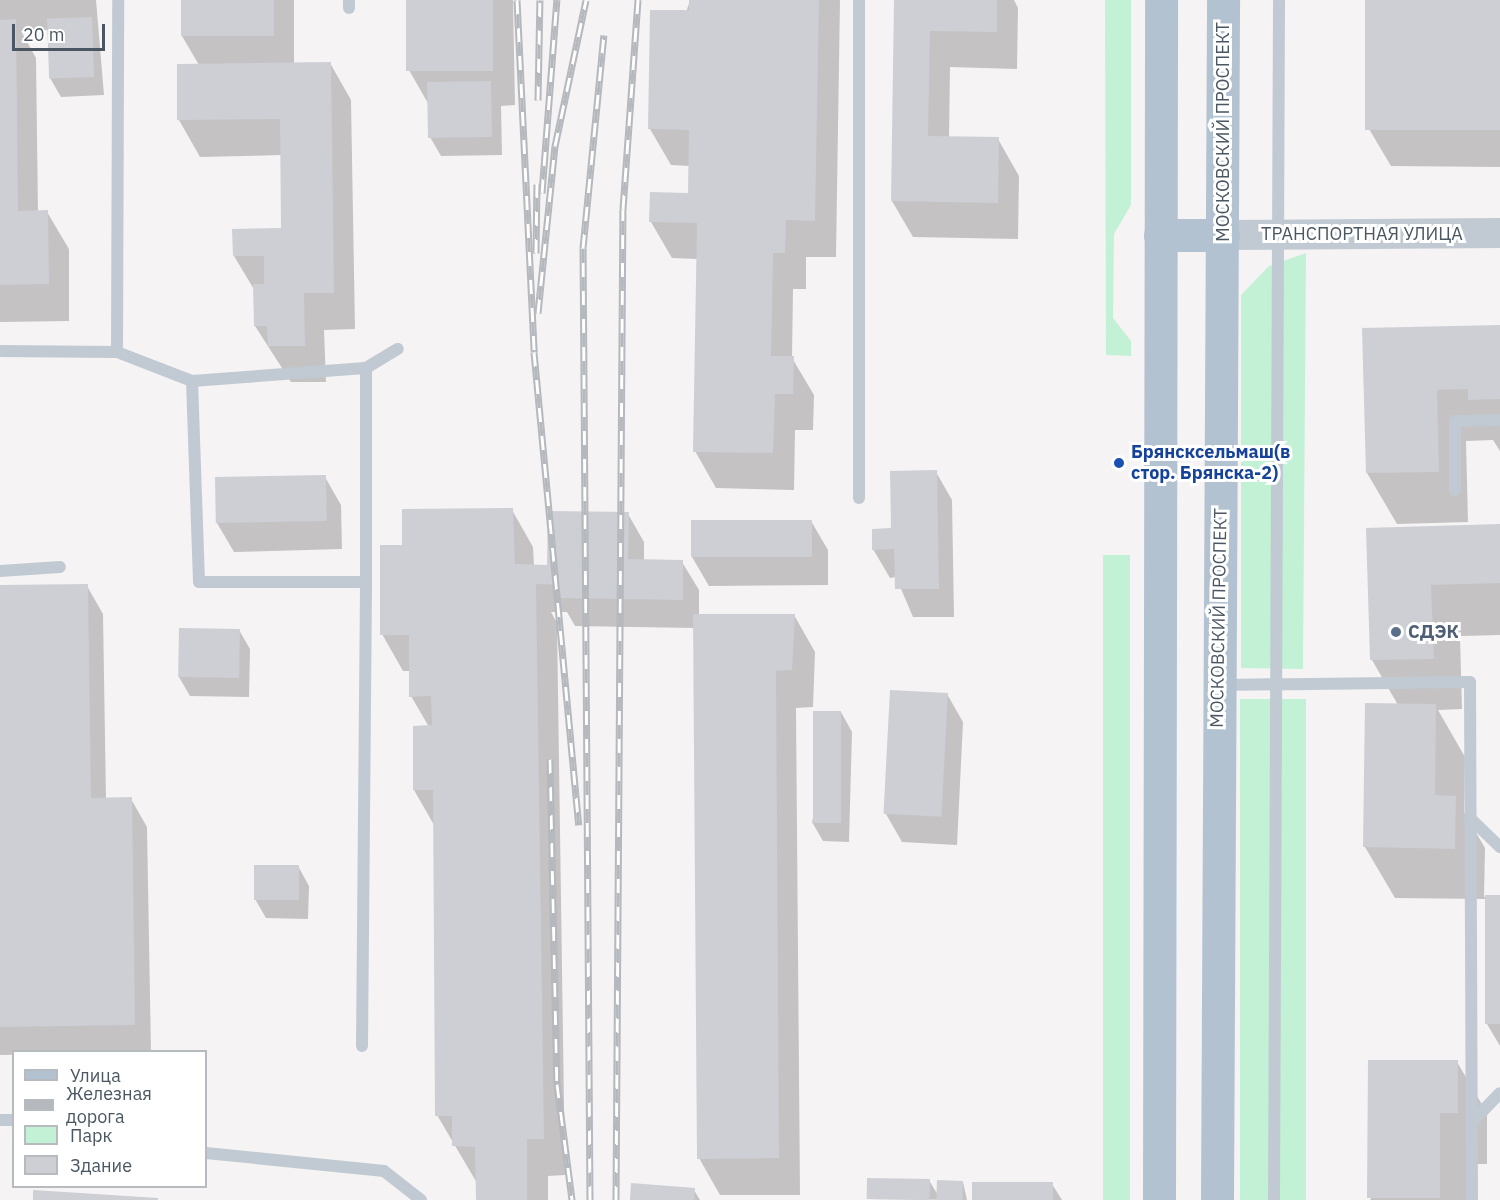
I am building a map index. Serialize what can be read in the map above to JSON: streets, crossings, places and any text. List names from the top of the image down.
{
  "streets": {
    "main road": ["МОСКОВСКИЙ ПРОСПЕКТ"],
    "street": ["ТРАНСПОРТНАЯ УЛИЦА"]
  },
  "crossings": [
    ["МОСКОВСКИЙ ПРОСПЕКТ", "ТРАНСПОРТНАЯ УЛИЦА"]
  ],
  "places": ["Брянсксельмаш(в стор. Брянска-2)", "СДЭК"],
  "legend": [
    "Улица",
    "Железная дорога",
    "Парк",
    "Здание"
  ],
  "scale_bar": "20 m"
}
